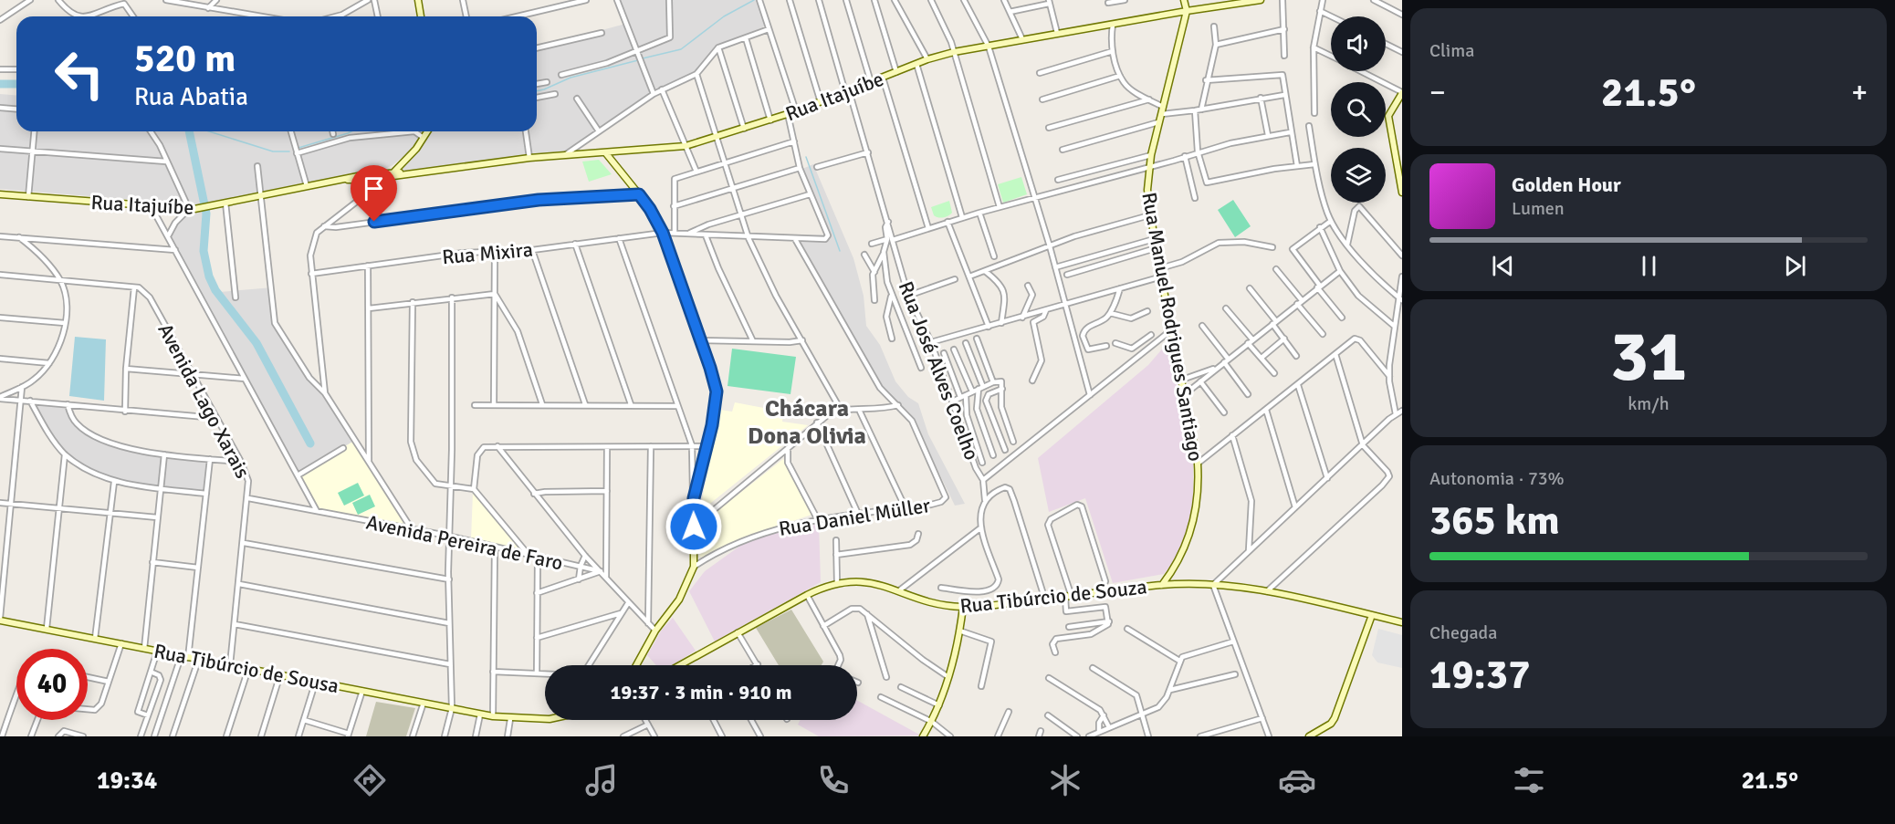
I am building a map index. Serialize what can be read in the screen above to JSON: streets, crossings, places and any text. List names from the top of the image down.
{
  "streets": {
    "main road": [
      "Rua Itajuíbe",
      "Rua Manuel Rodrigues Santiago",
      "Rua Tibúrcio de Souza",
      "Rua Tibúrcio de Sousa"
    ],
    "street": [
      "Rua Mixira",
      "Rua José Alves Coelho",
      "Avenida Lago Xarais",
      "Rua Daniel Müller",
      "Avenida Pereira de Faro"
    ]
  },
  "crossings": [
    ["Rua Itajuíbe", "Rua Manuel Rodrigues Santiago"],
    ["Rua Itajuíbe", "Rua José Alves Coelho"],
    ["Rua Manuel Rodrigues Santiago", "Rua José Alves Coelho"],
    ["Rua Manuel Rodrigues Santiago", "Rua Tibúrcio de Souza"],
    ["Avenida Lago Xarais", "Avenida Pereira de Faro"],
    ["Avenida Lago Xarais", "Rua Tibúrcio de Sousa"]
  ],
  "districts": ["Chácara Dona Olivia"],
  "page": {
    "tile": [
      "Clima",
      ["31", "km/h"],
      ["Autonomia · 73%", "365 km"],
      ["Chegada", "19:37"]
    ],
    "turn": ["520 m", "Rua Abatia"],
    "heat": ["−", "21.5°", "+"],
    "song": ["Golden Hour", "Lumen"],
    "limit": "40",
    "trip": "19:37 · 3 min · 910 m",
    "tabs": ["19:34", "21.5°"]
  }
}
